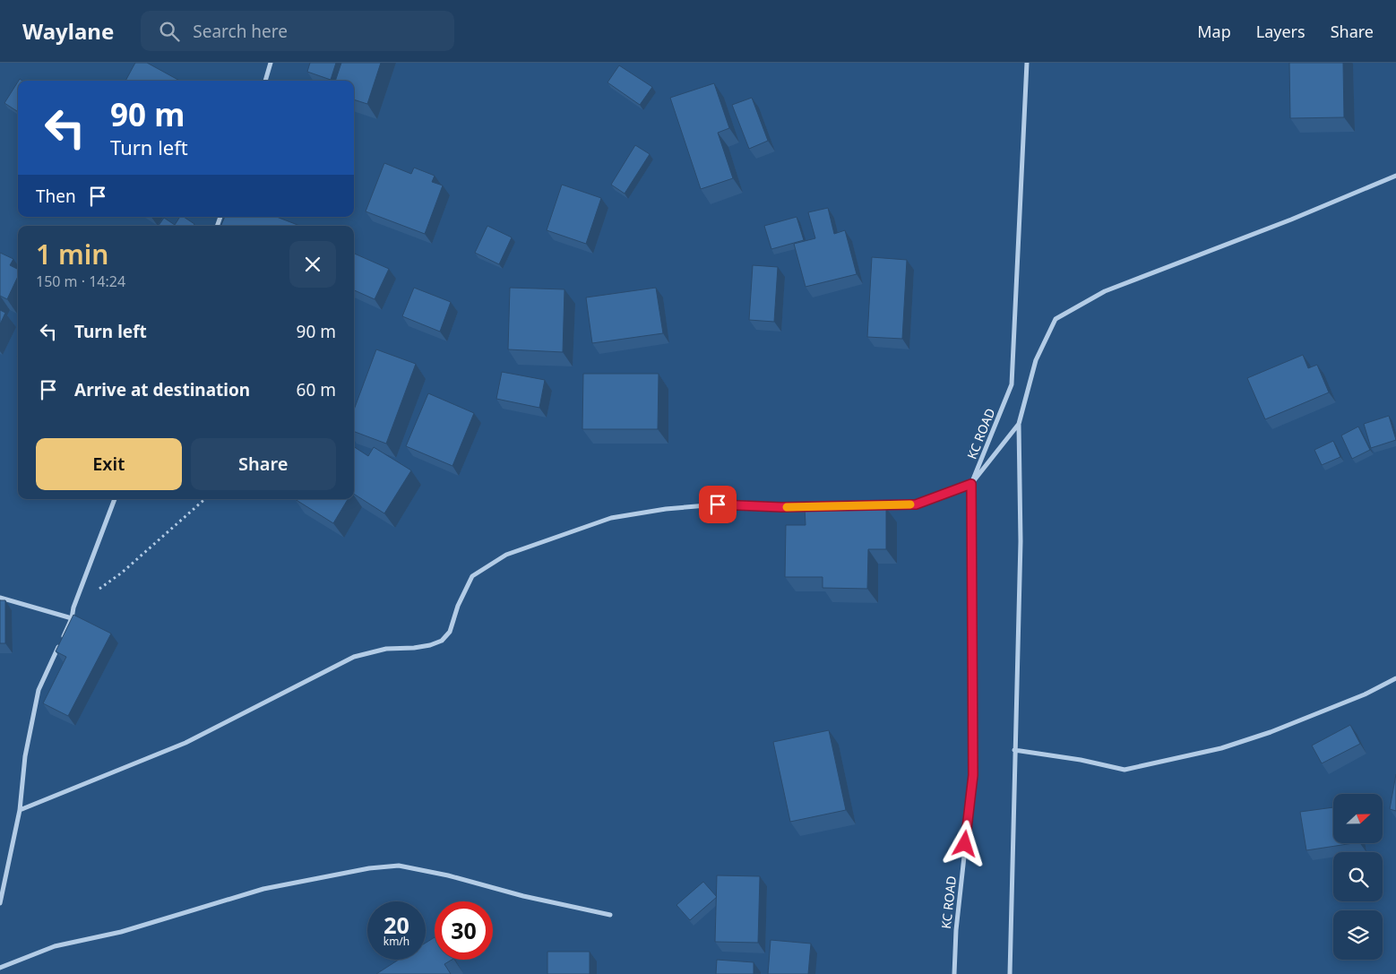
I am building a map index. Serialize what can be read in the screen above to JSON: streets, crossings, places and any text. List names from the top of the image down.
{
  "streets": {
    "street": ["KC ROAD"]
  },
  "north": "right",
  "page": {
    "header": "Waylane",
    "search": "Search here",
    "nav": ["Map", "Layers", "Share"],
    "turn": ["90 m", "Turn left"],
    "then": "Then",
    "heading": ["1 min", "150 m · 14:24"],
    "list": [
      {
        "name": "Turn left",
        "value": "90 m"
      },
      {
        "name": "Arrive at destination",
        "value": "60 m"
      }
    ],
    "buttons": ["Exit", "Share"],
    "speed": "20 km/h",
    "limit": "30"
  }
}
